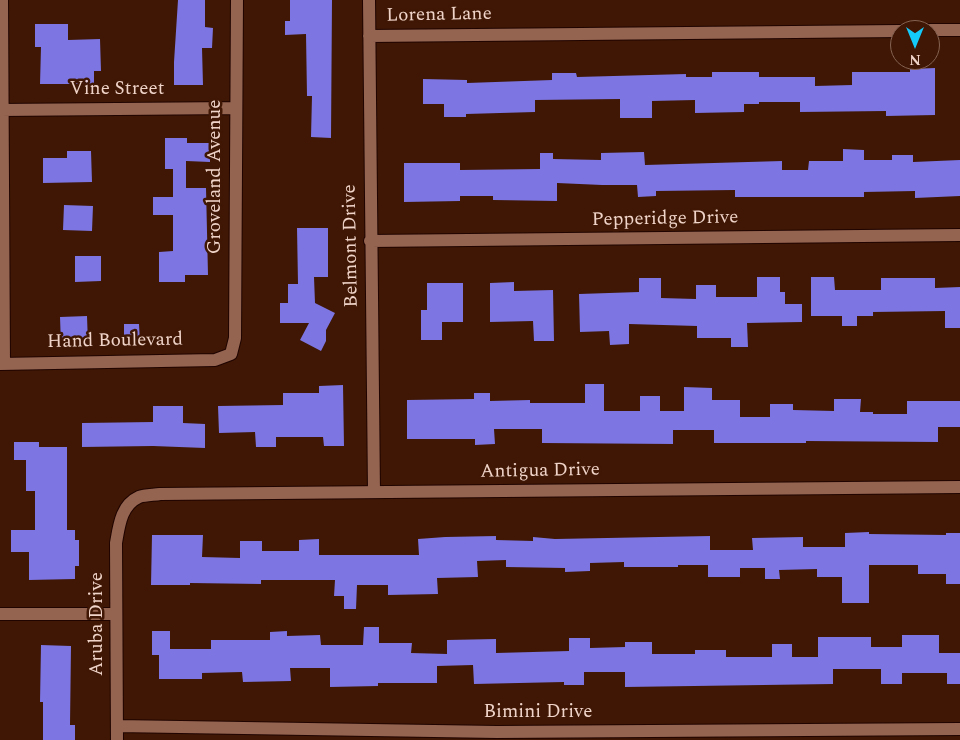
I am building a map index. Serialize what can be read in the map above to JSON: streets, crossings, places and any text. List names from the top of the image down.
{
  "streets": {
    "street": [
      "Lorena Lane",
      "Vine Street",
      "Groveland Avenue",
      "Pepperidge Drive",
      "Belmont Drive",
      "Hand Boulevard",
      "Antigua Drive",
      "Aruba Drive",
      "Bimini Drive"
    ]
  },
  "crossings": [
    ["Lorena Lane", "Belmont Drive"],
    ["Vine Street", "Groveland Avenue"],
    ["Groveland Avenue", "Hand Boulevard"],
    ["Pepperidge Drive", "Belmont Drive"],
    ["Belmont Drive", "Antigua Drive"],
    ["Antigua Drive", "Aruba Drive"],
    ["Aruba Drive", "Bimini Drive"]
  ],
  "north": "bottom"
}
